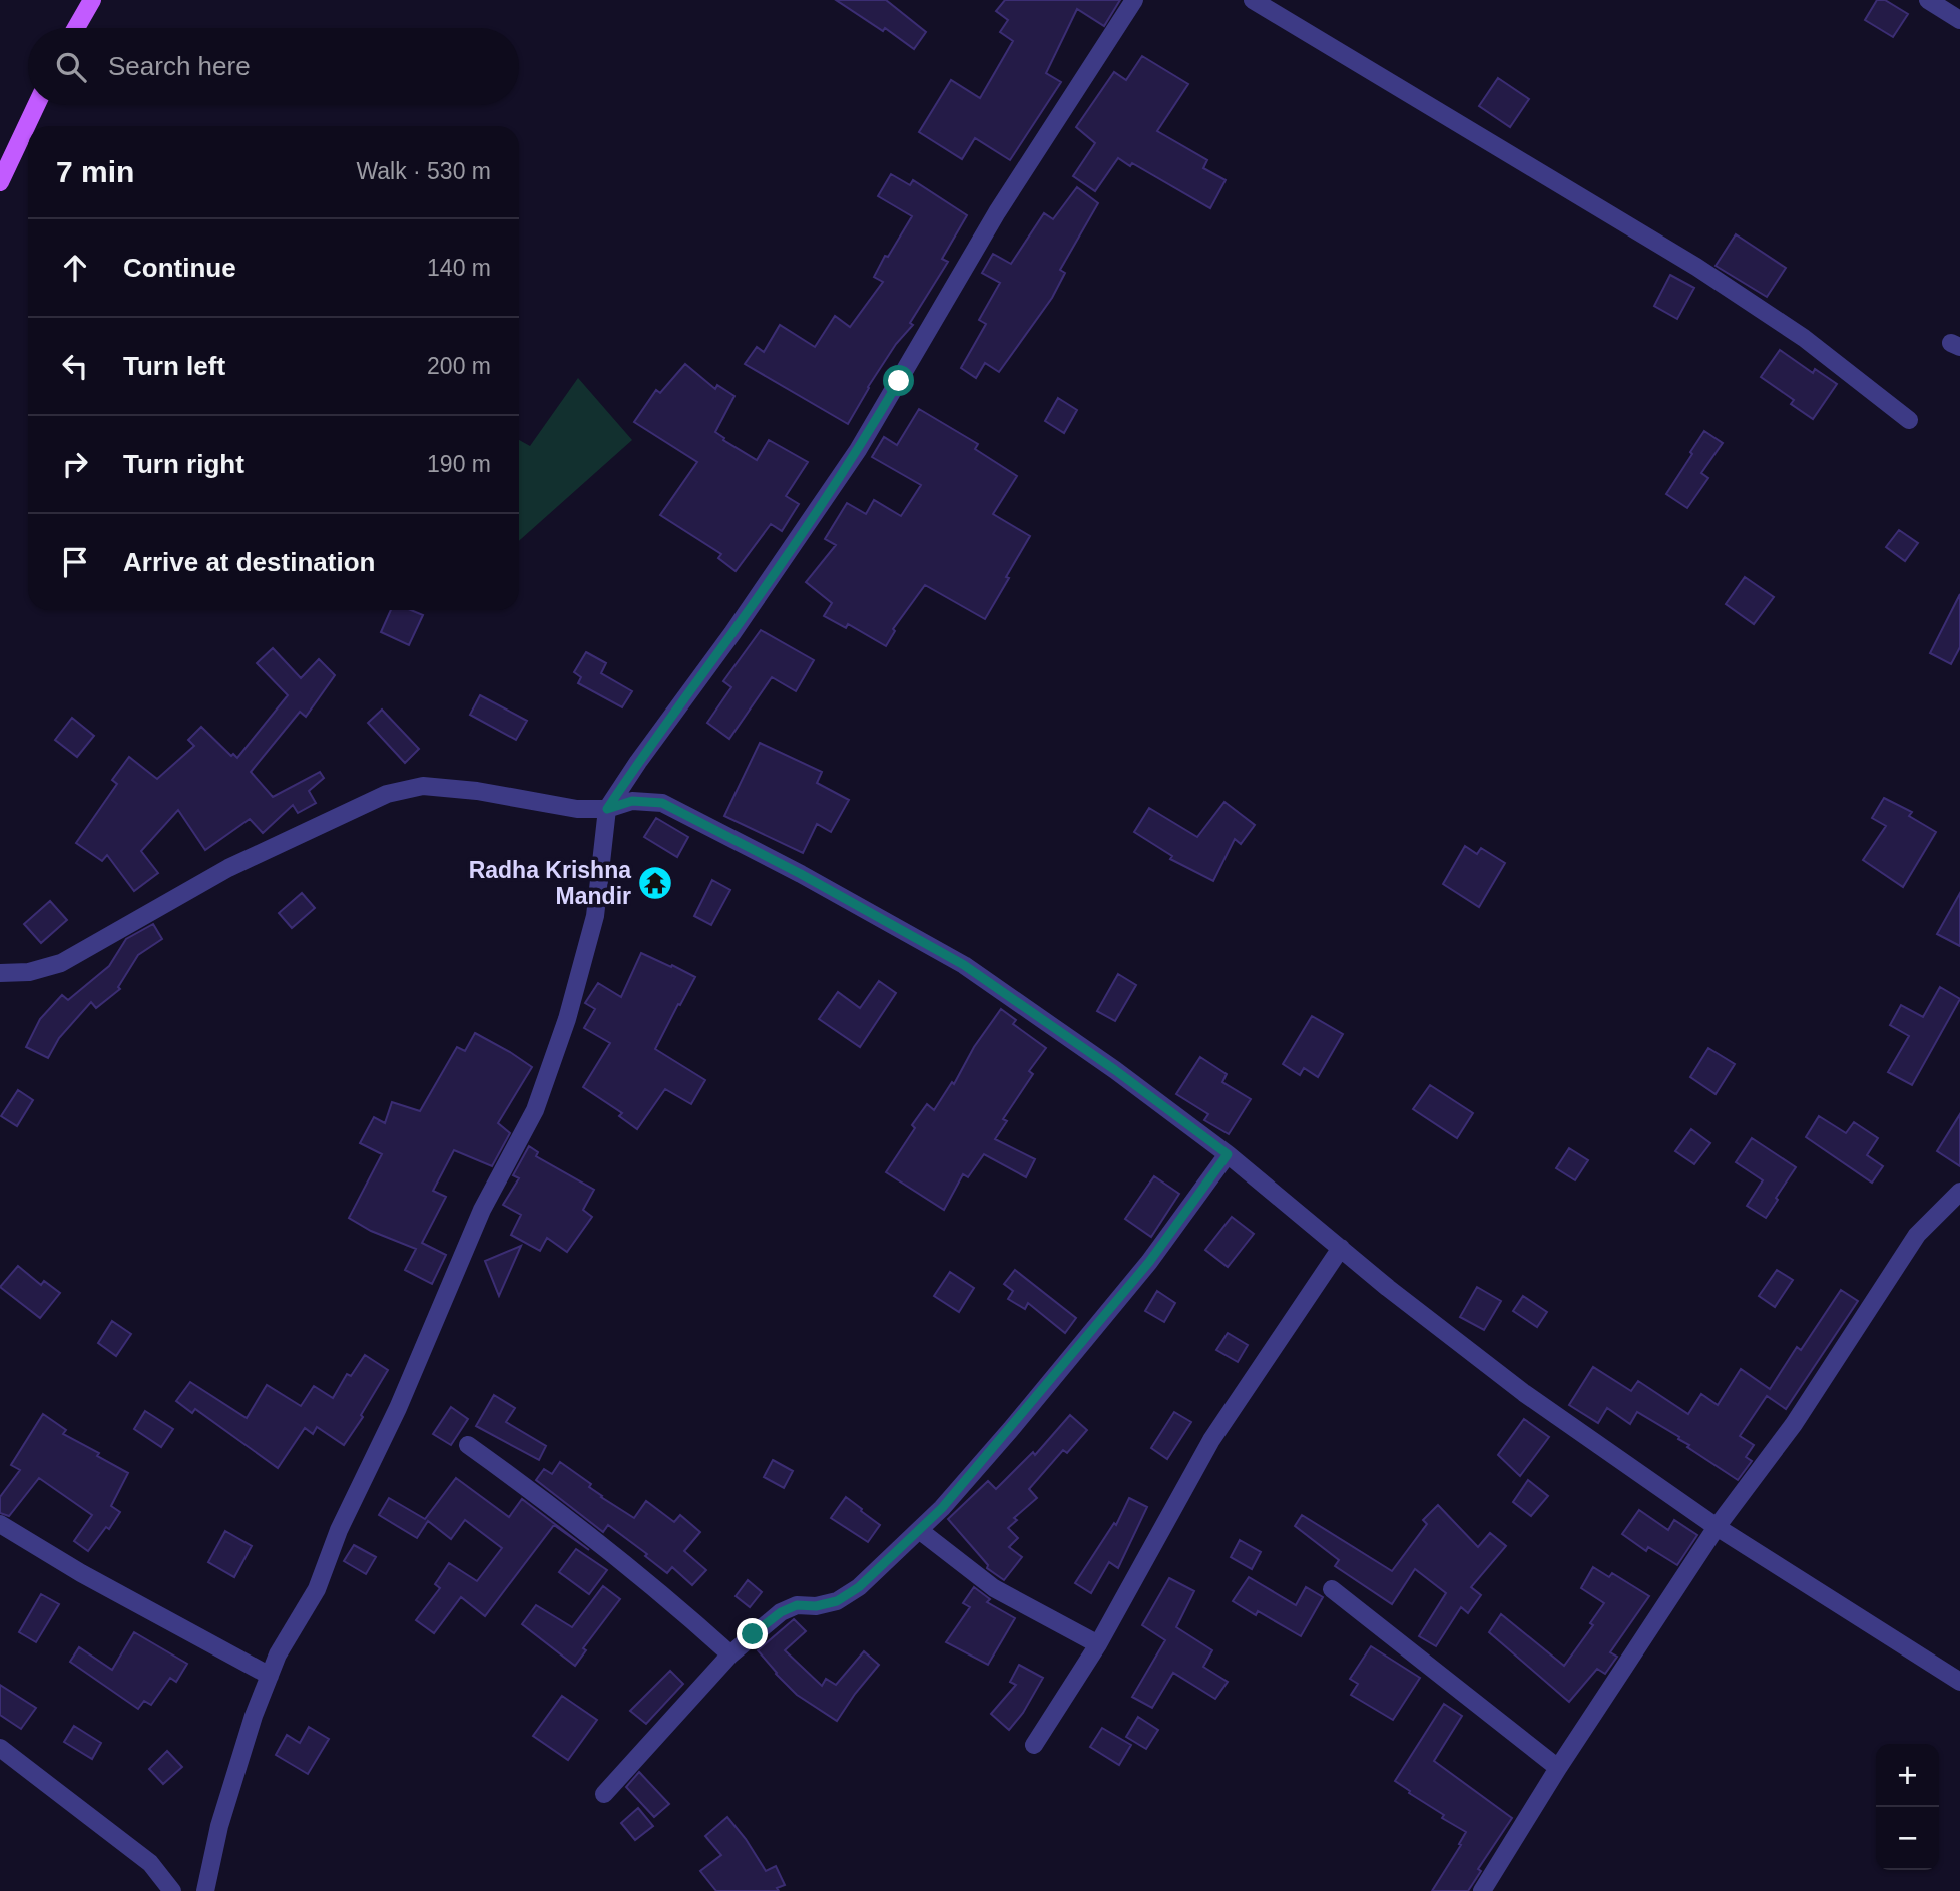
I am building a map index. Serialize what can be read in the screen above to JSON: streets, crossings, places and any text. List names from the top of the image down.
{
  "places": {
    "temple": ["Radha Krishna Mandir"]
  },
  "page": {
    "search": "Search here",
    "heading": ["7 min", "Walk · 530 m"],
    "list": [
      ["Continue", "140 m"],
      ["Turn left", "200 m"],
      ["Turn right", "190 m"],
      "Arrive at destination"
    ],
    "map_buttons": ["+", "−"]
  }
}
